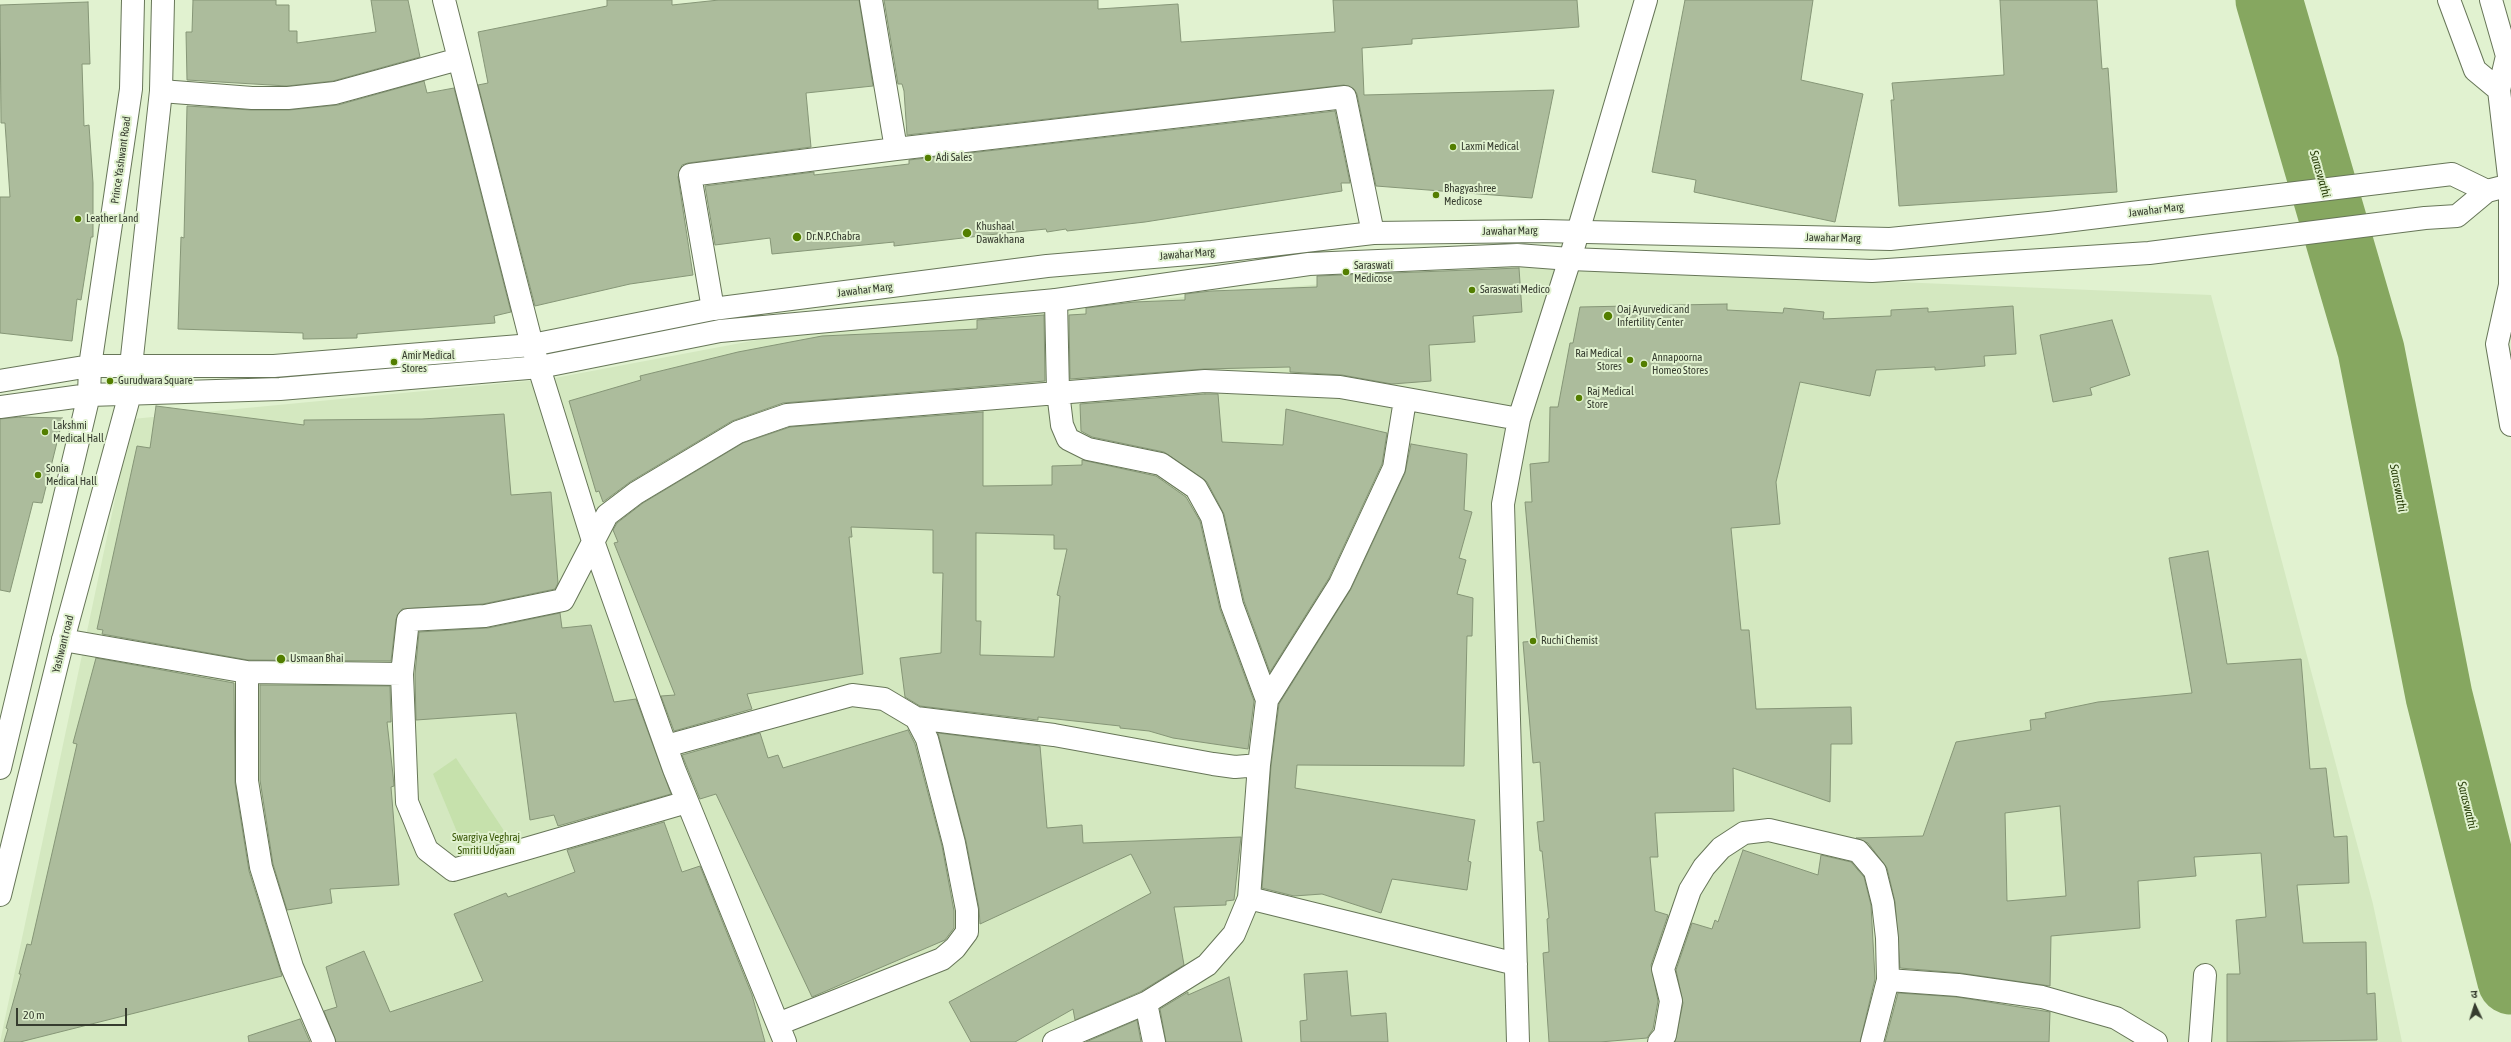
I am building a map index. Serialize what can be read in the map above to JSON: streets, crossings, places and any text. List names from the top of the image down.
{
  "streets": {
    "street": ["Prince Yashwant Road", "Jawahar Marg", "Yashwant road"]
  },
  "crossings": [
    ["Prince Yashwant Road", "Jawahar Marg"],
    ["Jawahar Marg", "Yashwant road"]
  ],
  "water": ["Saraswathi"],
  "parks": ["Swargiya Veghraj Smriti Udyaan"],
  "places": [
    "Laxmi Medical",
    "Adi Sales",
    "Bhagyashree Medicose",
    "Leather Land",
    "Khushaal Dawakhana",
    "Dr.N.P.Chabra",
    "Saraswati Medicose",
    "Saraswati Medico",
    "Oaj Ayurvedic and Infertility Center",
    "Rai Medical Stores",
    "Amir Medical Stores",
    "Annapoorna Homeo Stores",
    "Gurudwara Square",
    "Raj Medical Store",
    "Lakshmi Medical Hall",
    "Sonia Medical Hall",
    "Ruchi Chemist",
    "Usmaan Bhai"
  ],
  "scale_bar": "20 m",
  "north": "top"
}
